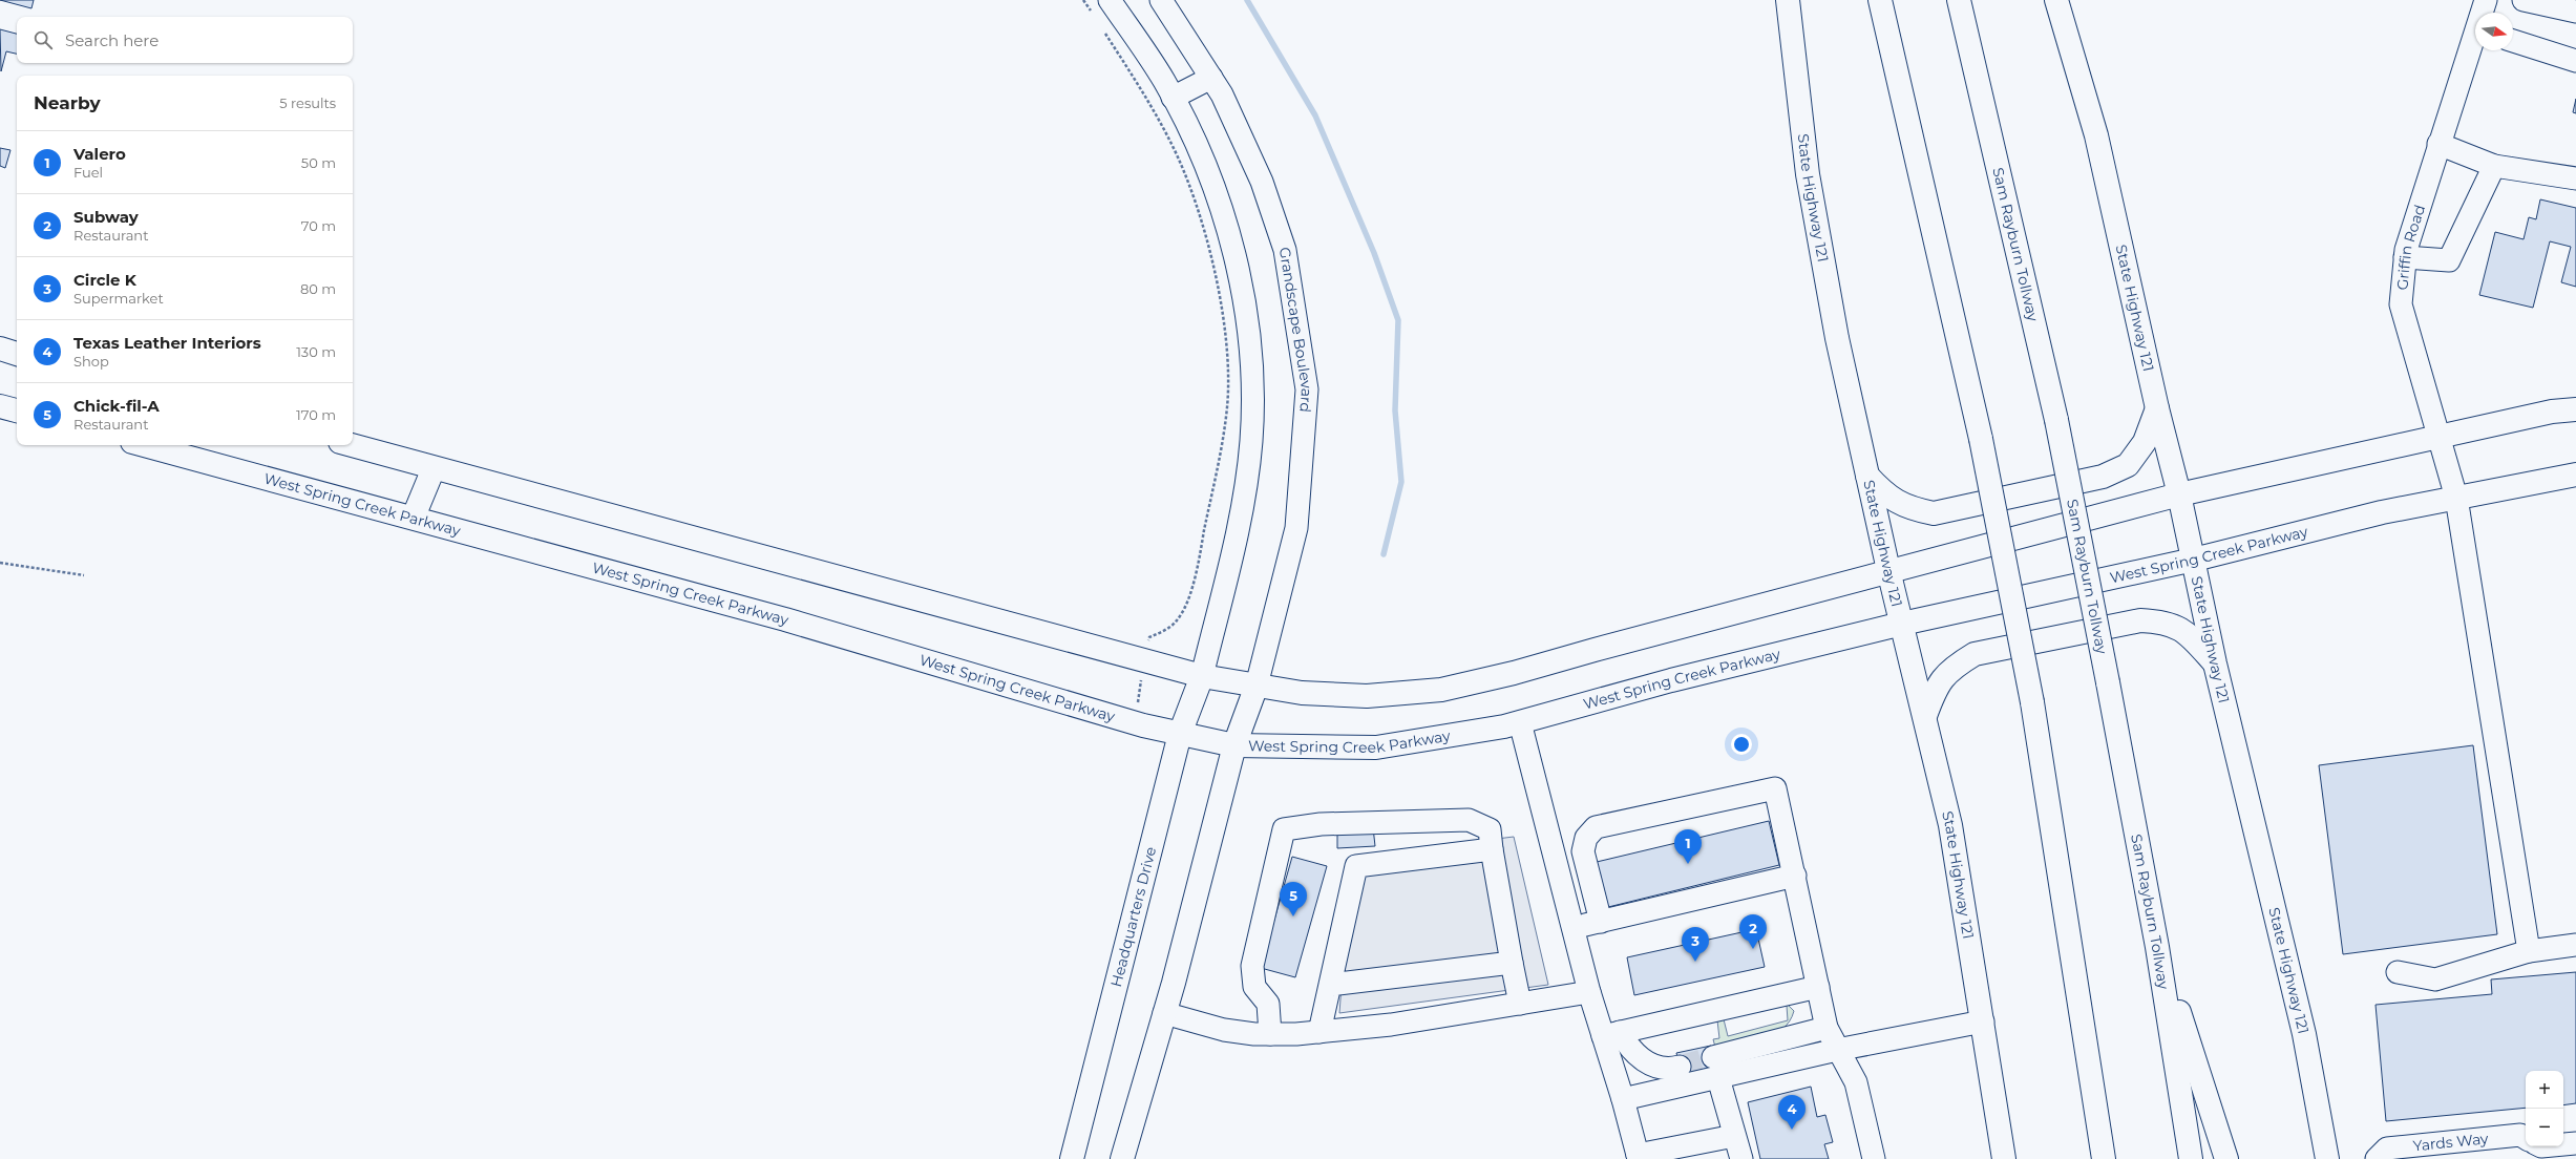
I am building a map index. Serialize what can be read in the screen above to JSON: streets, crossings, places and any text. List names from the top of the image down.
{
  "streets": {
    "main road": [
      "State Highway 121",
      "Sam Rayburn Tollway",
      "West Spring Creek Parkway",
      "Headquarters Drive"
    ],
    "street": ["Griffin Road", "Grandscape Boulevard", "Yards Way"]
  },
  "crossings": [
    ["State Highway 121", "West Spring Creek Parkway"],
    ["Griffin Road", "West Spring Creek Parkway"],
    ["West Spring Creek Parkway", "Headquarters Drive"]
  ],
  "north": "right",
  "page": {
    "search": "Search here",
    "heading": ["Nearby", "5 results"],
    "list": [
      {
        "mark": "1",
        "name": "Valero",
        "note": "Fuel",
        "value": "50 m"
      },
      {
        "mark": "2",
        "name": "Subway",
        "note": "Restaurant",
        "value": "70 m"
      },
      {
        "mark": "3",
        "name": "Circle K",
        "note": "Supermarket",
        "value": "80 m"
      },
      {
        "mark": "4",
        "name": "Texas Leather Interiors",
        "note": "Shop",
        "value": "130 m"
      },
      {
        "mark": "5",
        "name": "Chick-fil-A",
        "note": "Restaurant",
        "value": "170 m"
      }
    ],
    "pins": [
      "1",
      "5",
      "2",
      "3",
      "4"
    ],
    "map_buttons": ["+", "−"]
  }
}
